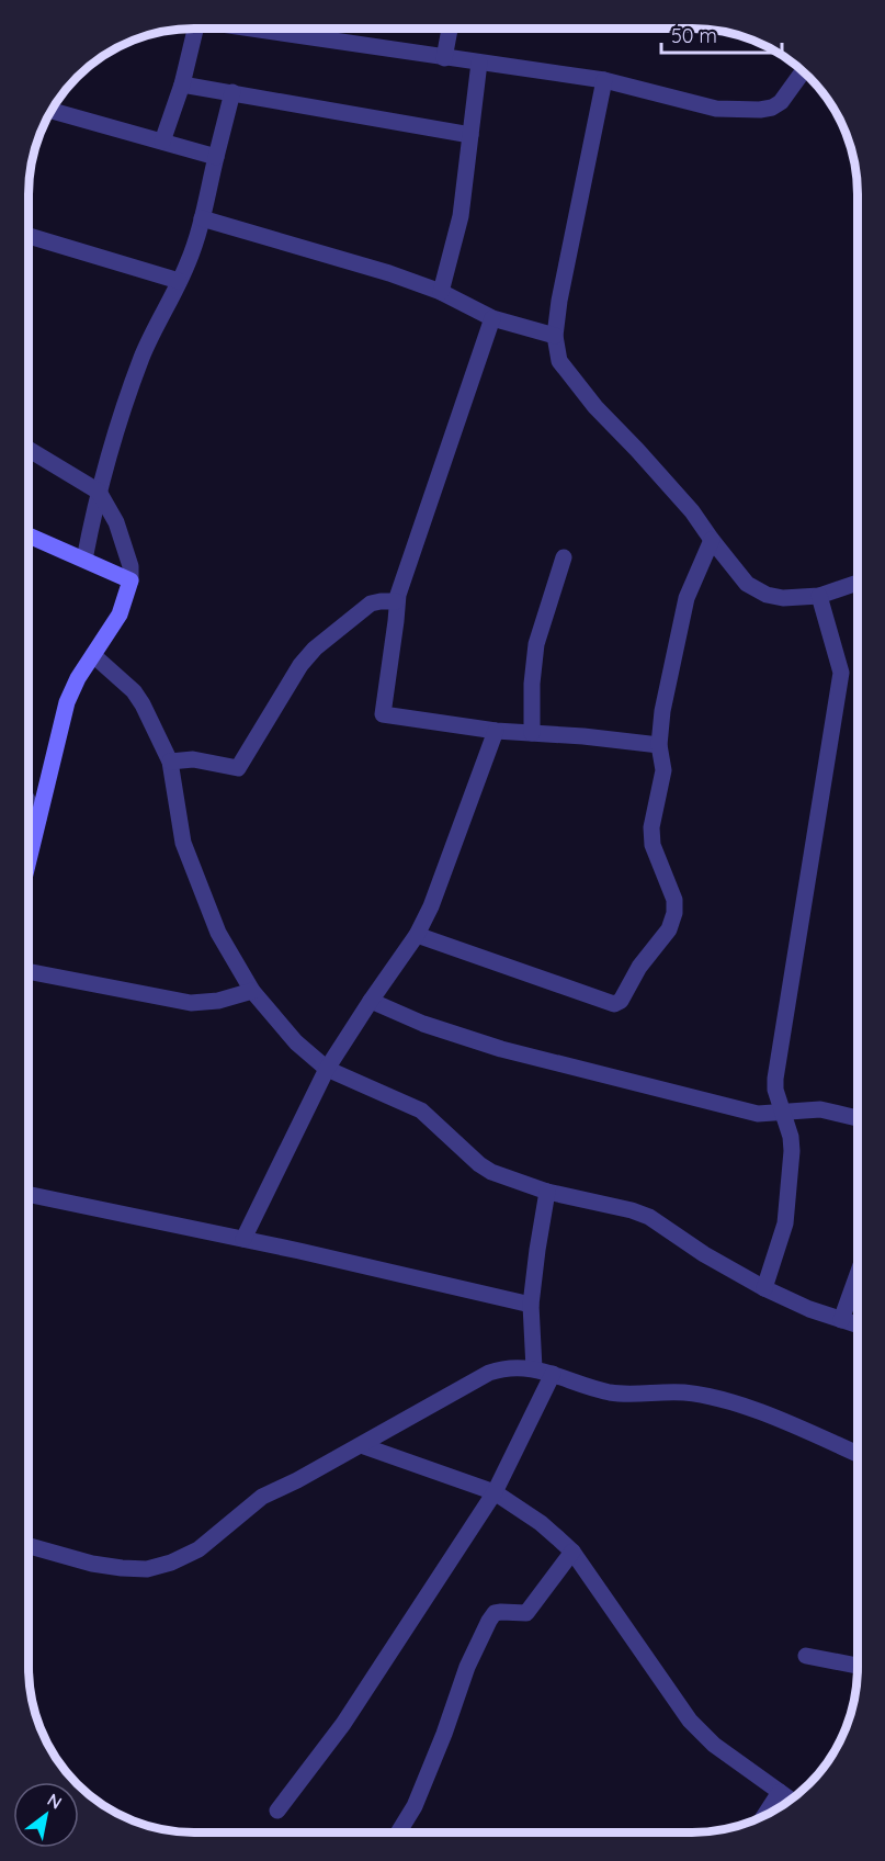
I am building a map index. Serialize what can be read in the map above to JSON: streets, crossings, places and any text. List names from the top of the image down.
{
  "scale_bar": "50 m",
  "north": "top right"
}
